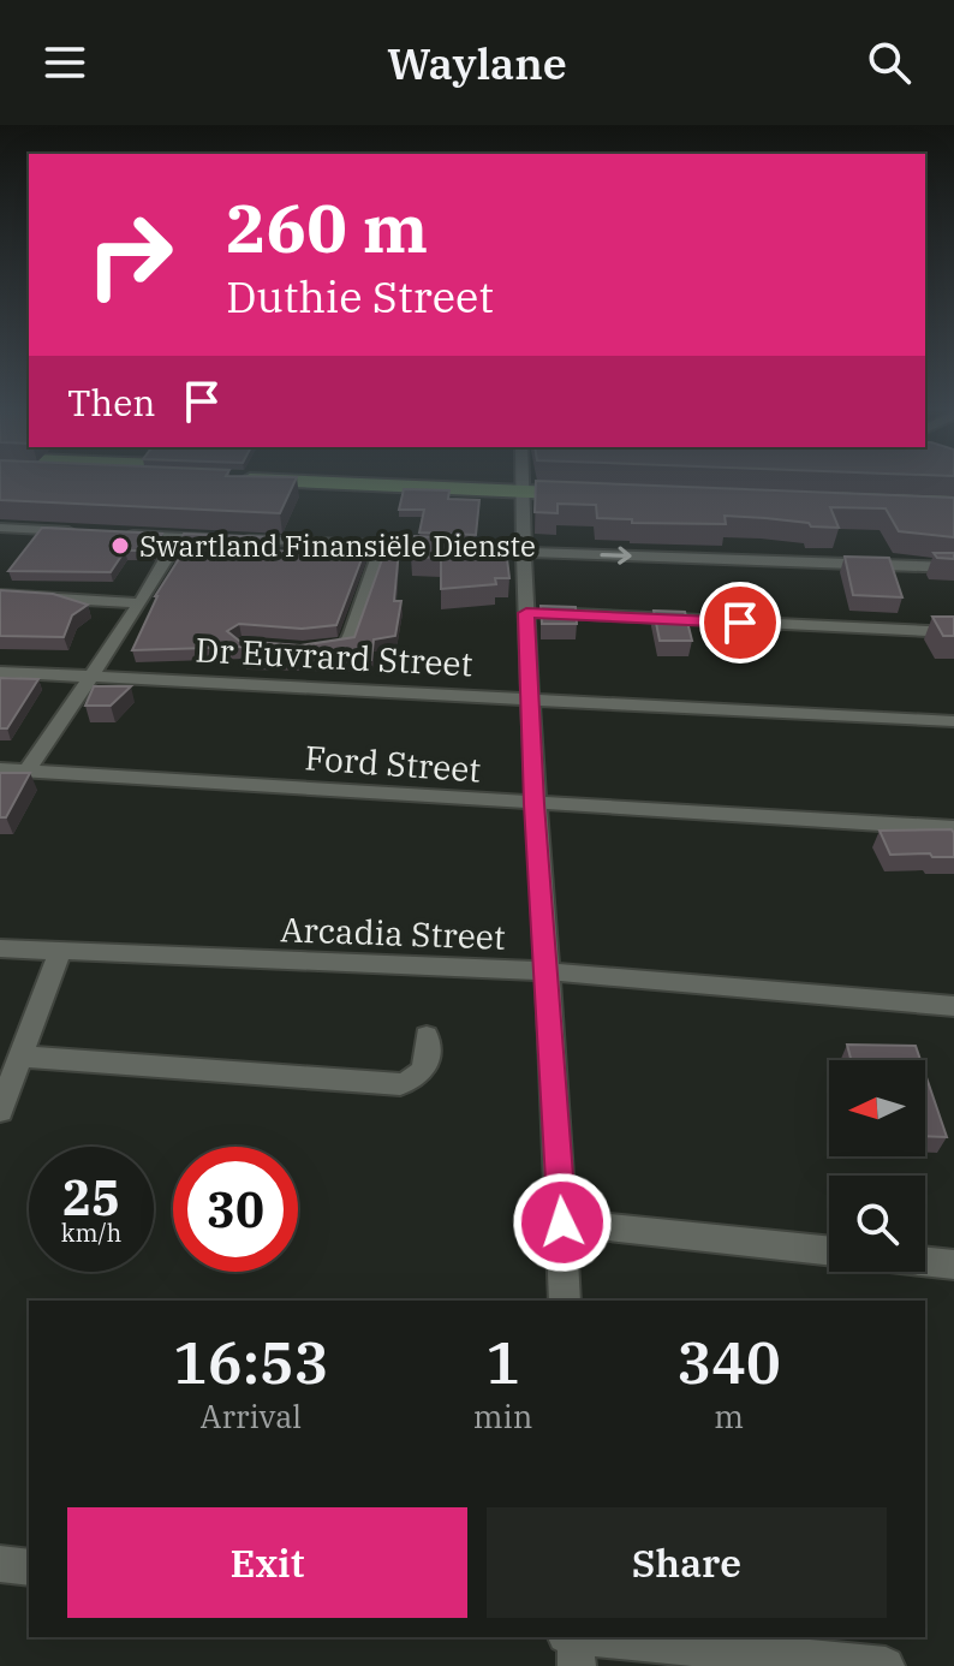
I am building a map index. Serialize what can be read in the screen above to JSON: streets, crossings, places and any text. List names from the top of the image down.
{
  "streets": {
    "street": ["Dr Euvrard Street", "Ford Street", "Arcadia Street"]
  },
  "places": ["Swartland Finansiële Dienste"],
  "north": "left",
  "page": {
    "header": "Waylane",
    "turn": ["260 m", "Duthie Street"],
    "then": "Then",
    "speed": "25 km/h",
    "limit": "30",
    "eta": [
      "16:53",
      "Arrival",
      "1",
      "min",
      "340",
      "m"
    ],
    "buttons": ["Exit", "Share"]
  }
}
